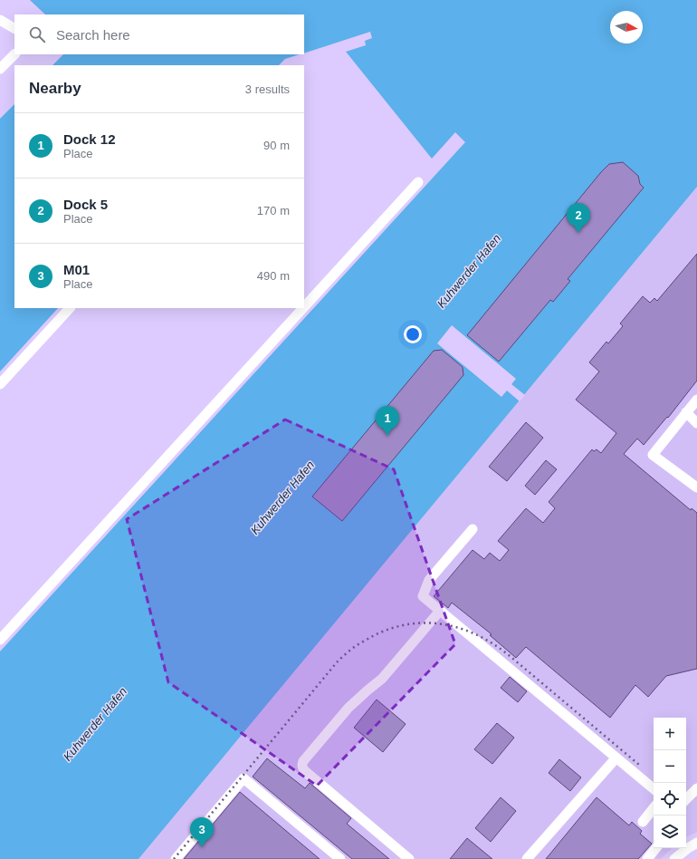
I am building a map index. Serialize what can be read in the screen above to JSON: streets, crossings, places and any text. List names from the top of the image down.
{
  "water": ["Kuhwerder Hafen"],
  "north": "right",
  "page": {
    "search": "Search here",
    "heading": ["Nearby", "3 results"],
    "list": [
      {
        "mark": "1",
        "name": "Dock 12",
        "note": "Place",
        "value": "90 m"
      },
      {
        "mark": "2",
        "name": "Dock 5",
        "note": "Place",
        "value": "170 m"
      },
      {
        "mark": "3",
        "name": "M01",
        "note": "Place",
        "value": "490 m"
      }
    ],
    "pins": ["2", "1", "3"],
    "map_buttons": ["+", "−"]
  }
}
